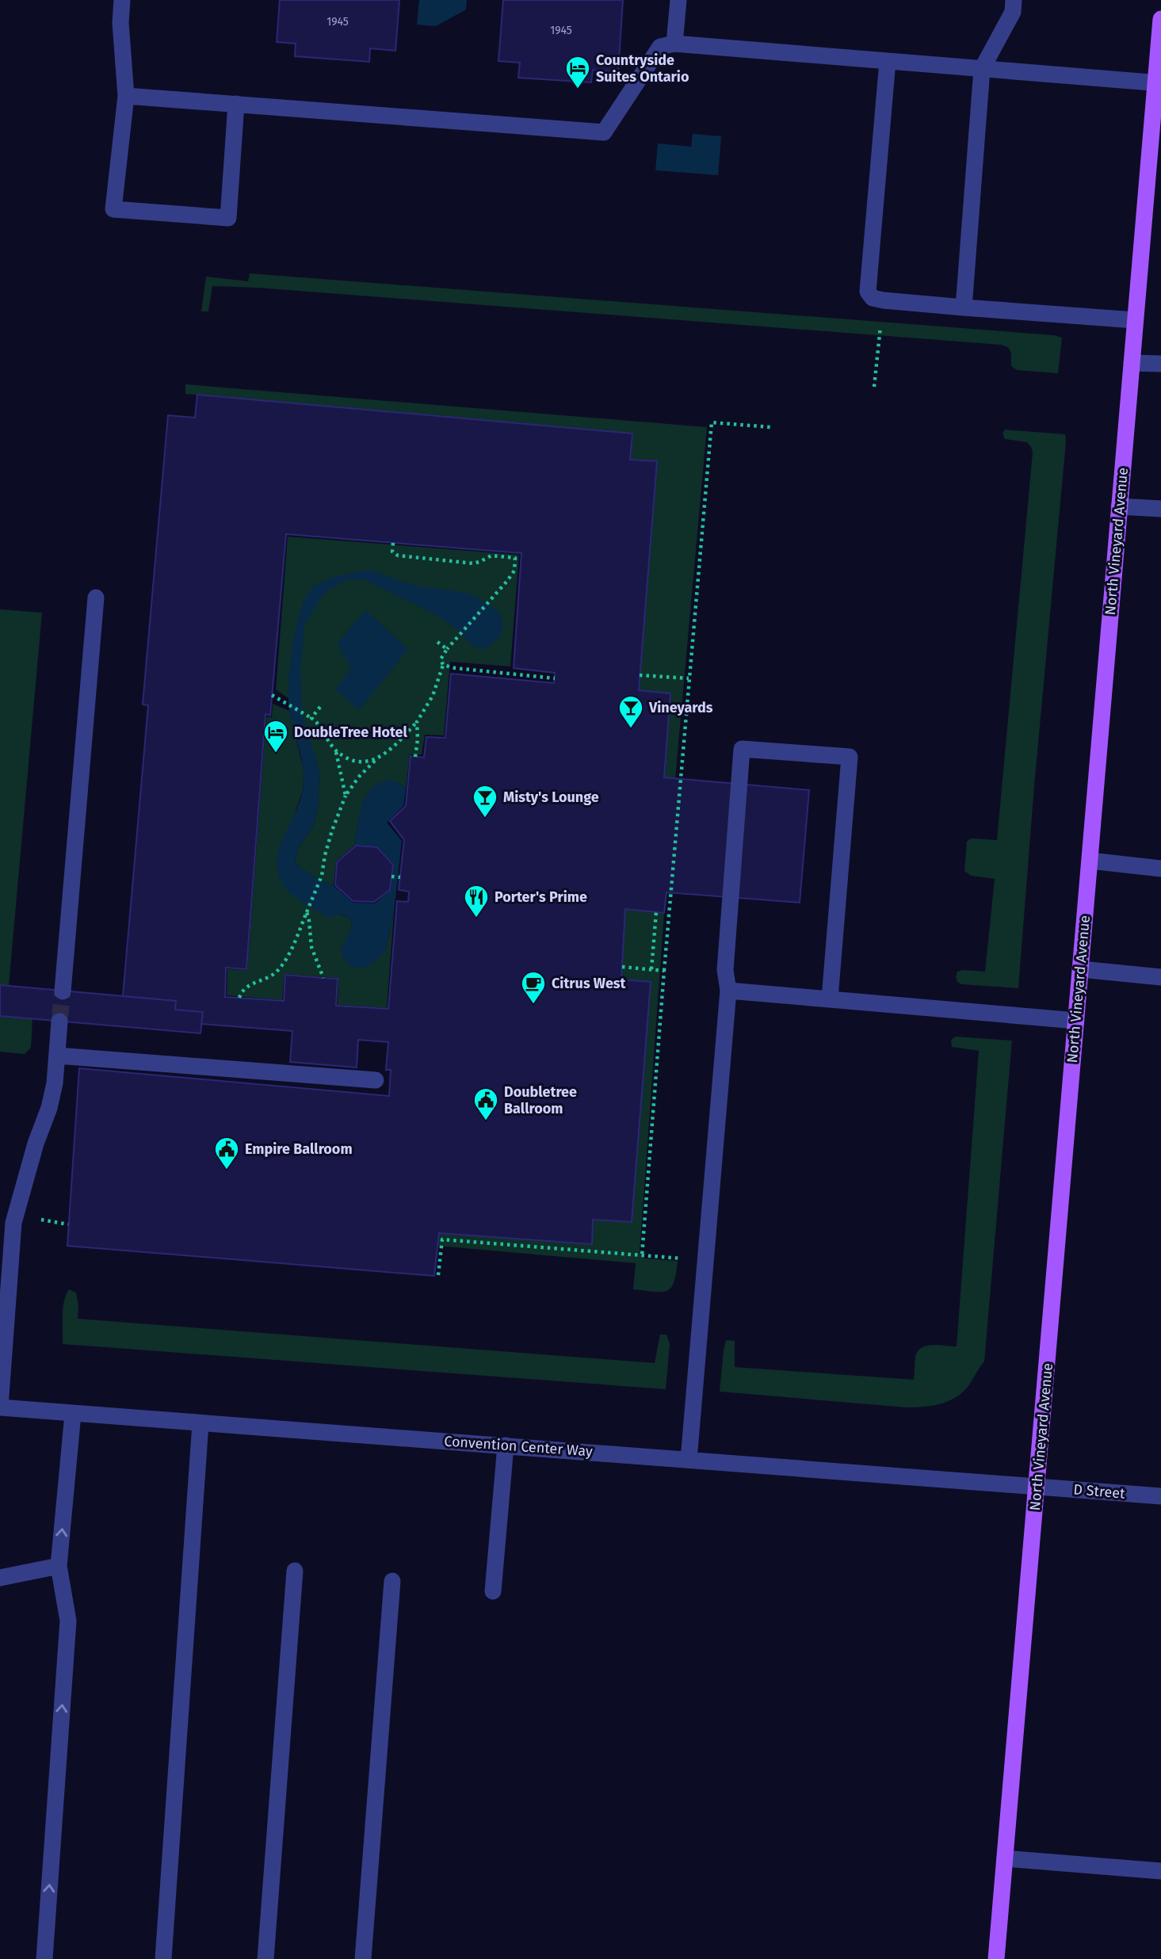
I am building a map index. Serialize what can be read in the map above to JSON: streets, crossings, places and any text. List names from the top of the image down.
{
  "streets": {
    "main road": ["North Vineyard Avenue"],
    "street": ["Convention Center Way", "D Street"]
  },
  "crossings": [
    ["North Vineyard Avenue", "Convention Center Way"],
    ["North Vineyard Avenue", "D Street"],
    ["Convention Center Way", "D Street"]
  ],
  "places": {
    "hotel": ["Countryside Suites Ontario", "DoubleTree Hotel"],
    "bar": ["Vineyards", "Misty's Lounge"],
    "restaurant": ["Porter's Prime"],
    "cafe": ["Citrus West"],
    "public building": ["Doubletree Ballroom", "Empire Ballroom"]
  },
  "house_numbers": ["1945", "1945"]
}
